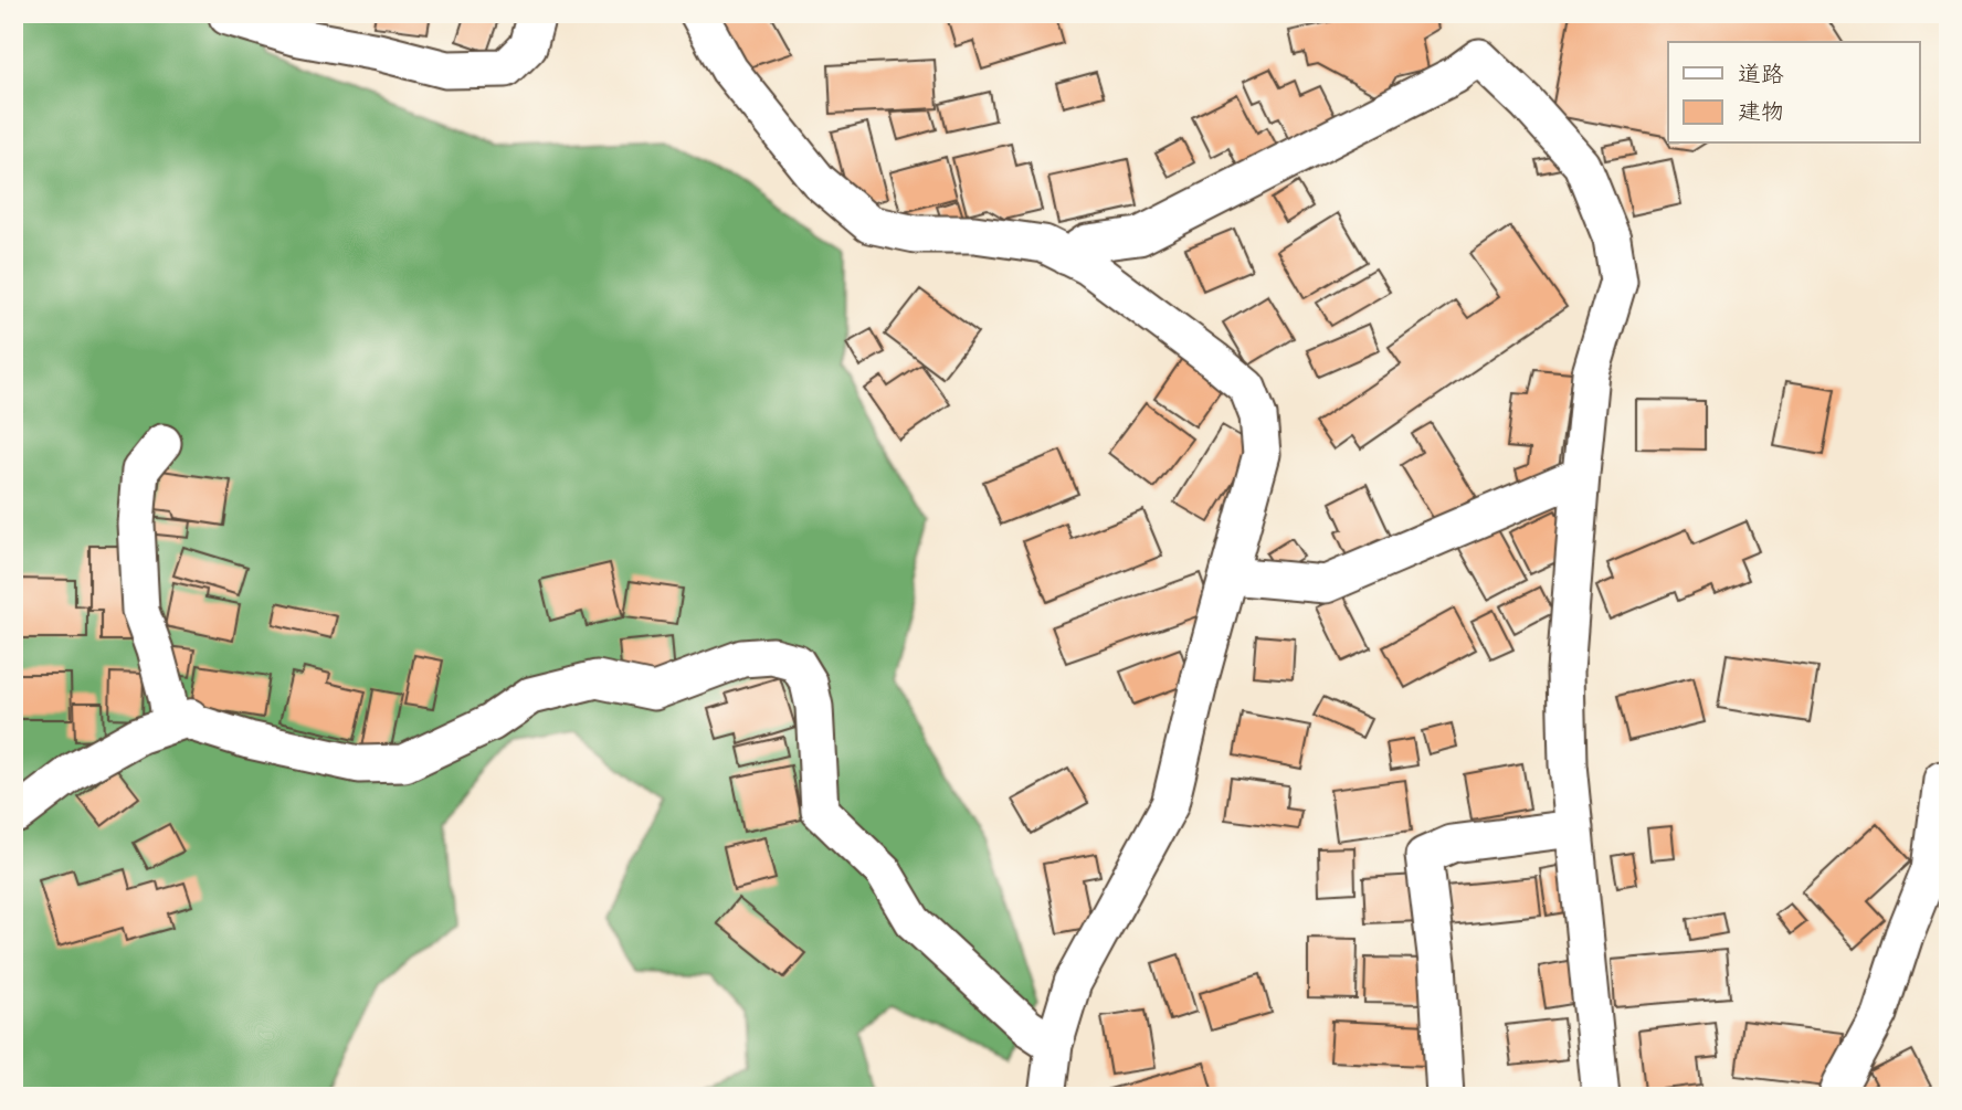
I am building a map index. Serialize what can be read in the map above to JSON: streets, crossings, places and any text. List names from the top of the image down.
{
  "legend": ["道路", "建物"]
}
